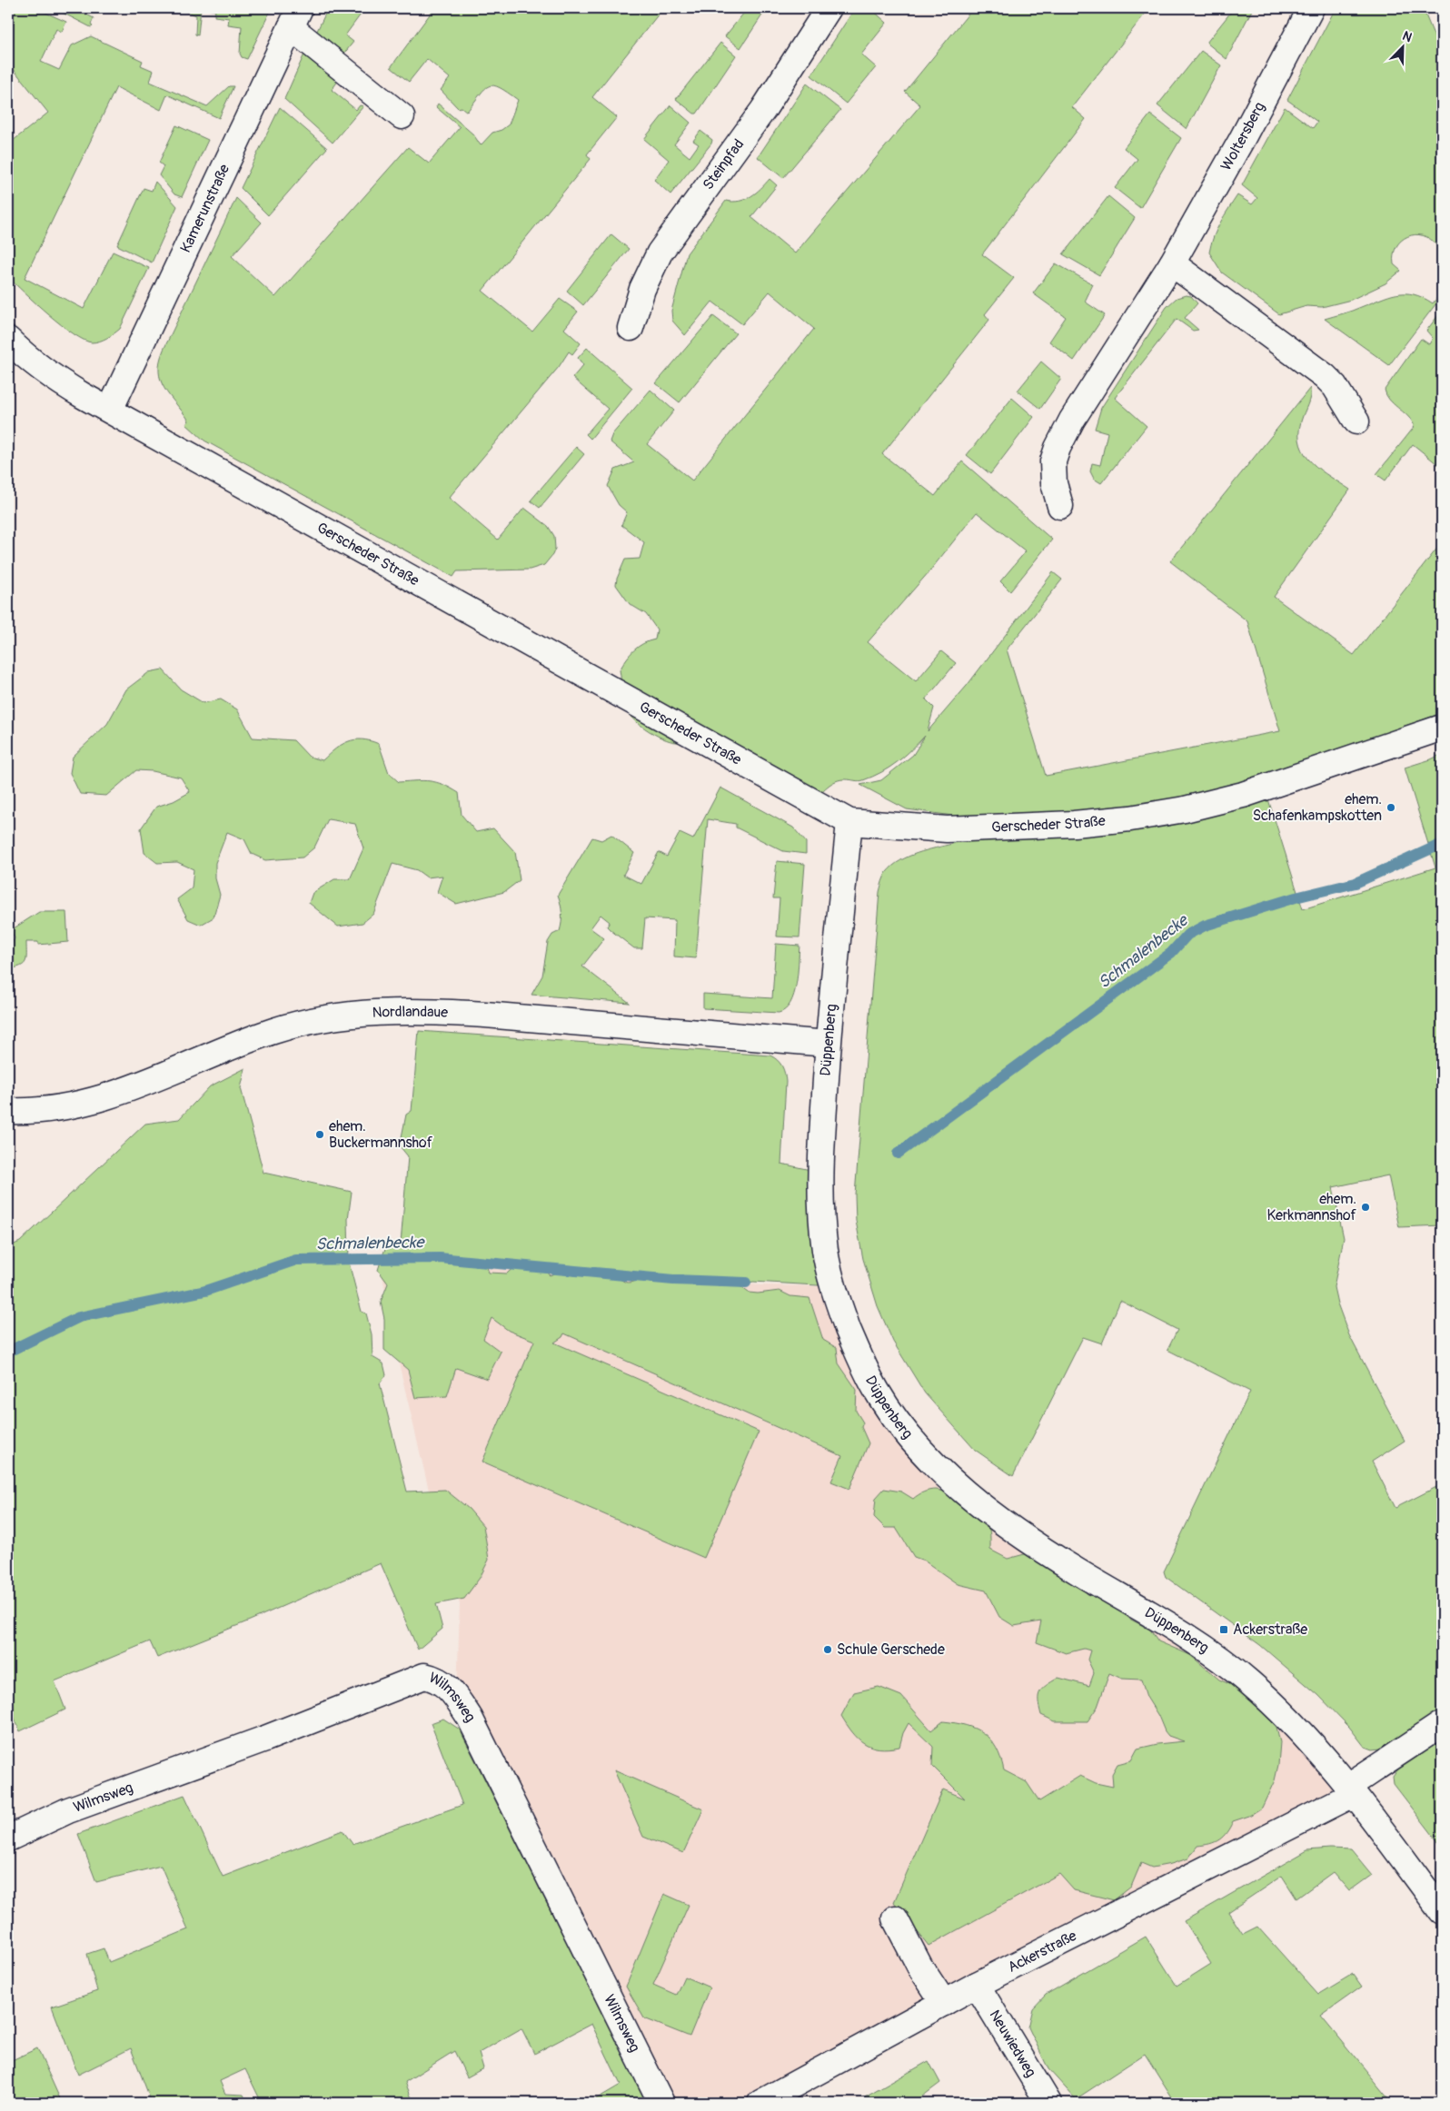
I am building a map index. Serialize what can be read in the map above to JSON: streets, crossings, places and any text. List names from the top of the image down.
{
  "streets": {
    "street": [
      "Woltersberg",
      "Steinpfad",
      "Kamerunstraße",
      "Gerscheder Straße",
      "Nordlandaue",
      "Düppenberg",
      "Wilmsweg",
      "Ackerstraße",
      "Neuwiedweg"
    ]
  },
  "crossings": [
    ["Kamerunstraße", "Gerscheder Straße"],
    ["Gerscheder Straße", "Düppenberg"],
    ["Nordlandaue", "Düppenberg"],
    ["Düppenberg", "Ackerstraße"],
    ["Ackerstraße", "Neuwiedweg"]
  ],
  "water": ["Schmalenbecke"],
  "places": {
    "other": [
      "ehem. Schafenkampskotten",
      "ehem. Buckermannshof",
      "ehem. Kerkmannshof",
      "Schule Gerschede"
    ],
    "transit": ["Ackerstraße"]
  },
  "north": "top right"
}
